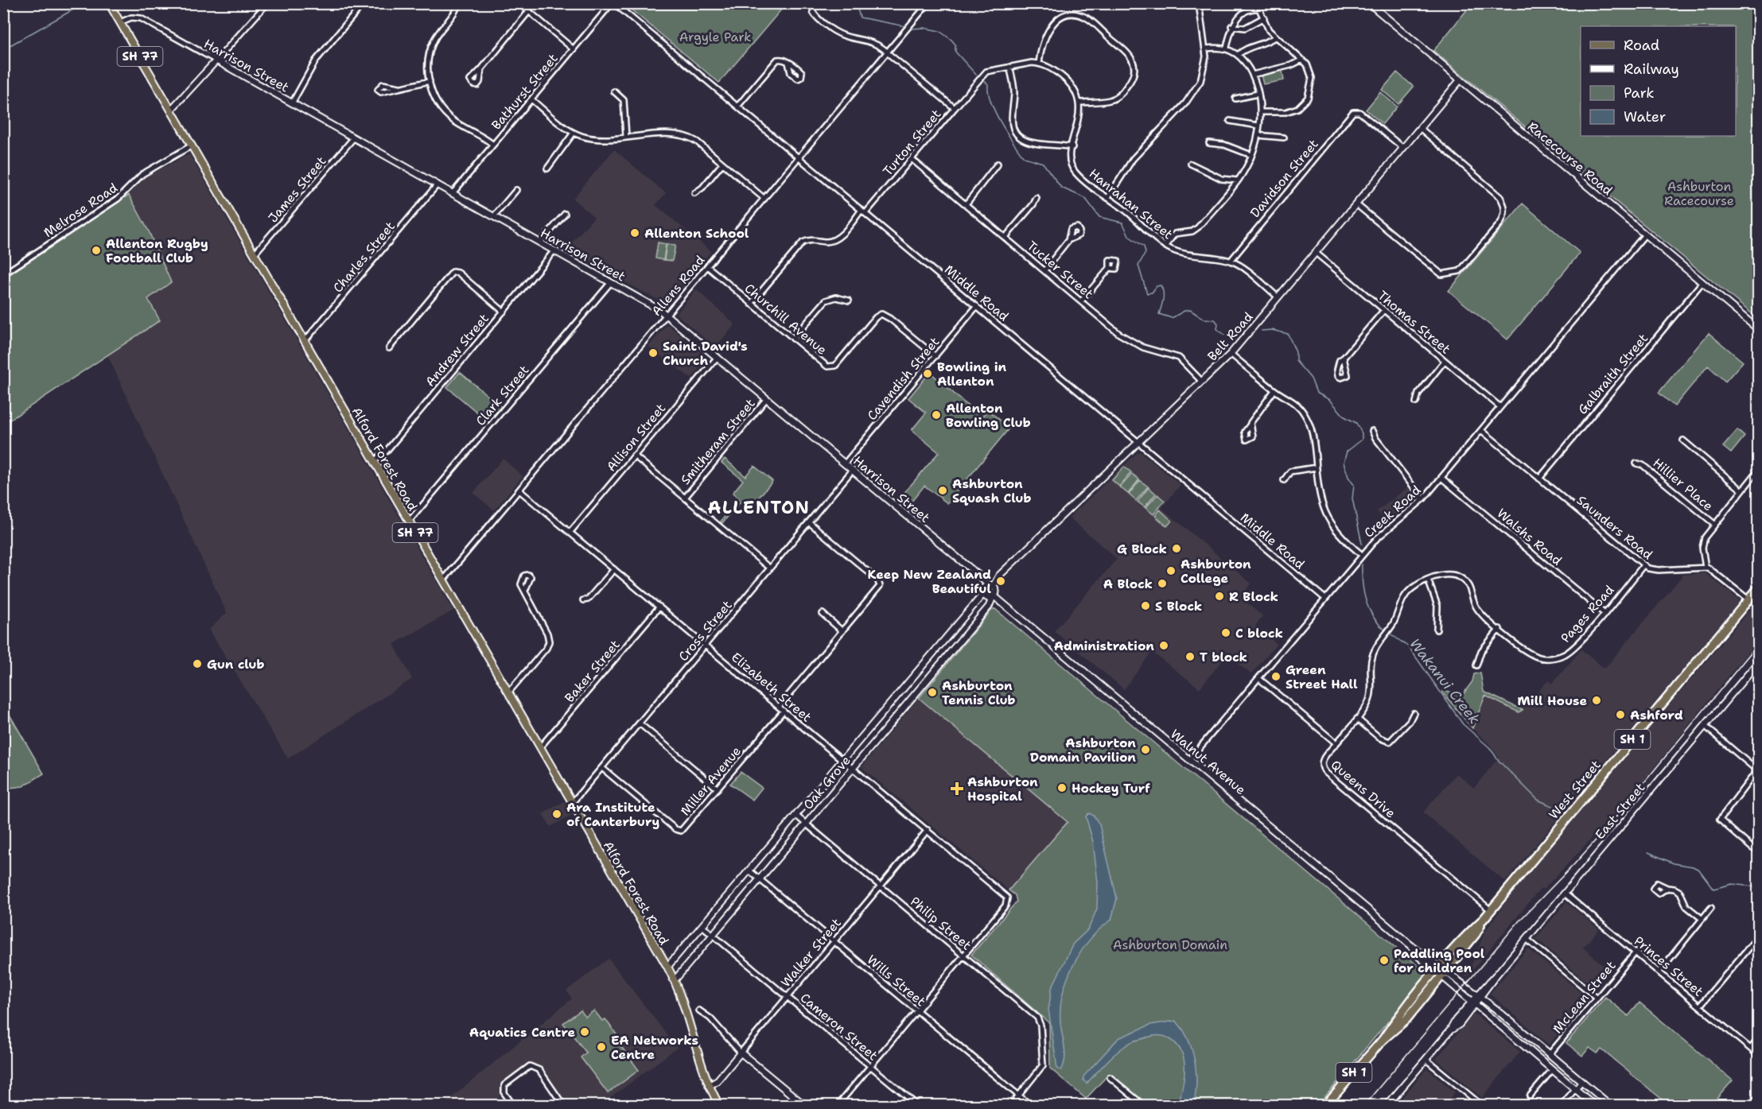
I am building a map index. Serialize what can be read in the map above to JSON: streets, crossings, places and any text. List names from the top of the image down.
{
  "streets": {
    "highway": ["SH 1", "West Street"],
    "main road": ["SH 77", "Alford Forest Road"],
    "street": [
      "Harrison Street",
      "Bathurst Street",
      "Turton Street",
      "Racecourse Road",
      "Davidson Street",
      "James Street",
      "Hanrahan Street",
      "Melrose Road",
      "Charles Street",
      "Tucker Street",
      "Allens Road",
      "Middle Road",
      "Churchill Avenue",
      "Thomas Street",
      "Belt Road",
      "Andrew Street",
      "Galbraith Street",
      "Cavendish Street",
      "Clark Street",
      "Allison Street",
      "Smitheram Street",
      "Hillier Place",
      "Creek Road",
      "Saunders Road",
      "Walshs Road",
      "Pages Road",
      "Cross Street",
      "Baker Street",
      "Elizabeth Street",
      "Walnut Avenue",
      "Miller Avenue",
      "Oak Grove",
      "Queens Drive",
      "East Street",
      "Philip Street",
      "Walker Street",
      "Princes Street",
      "Wills Street",
      "McLean Street",
      "Cameron Street"
    ]
  },
  "crossings": [
    ["SH 77", "Harrison Street"],
    ["SH 77", "Alford Forest Road"],
    ["SH 77", "Oak Grove"],
    ["SH 77", "Walker Street"],
    ["Harrison Street", "Bathurst Street"],
    ["Harrison Street", "James Street"],
    ["Harrison Street", "Charles Street"],
    ["Harrison Street", "Allens Road"],
    ["Harrison Street", "Belt Road"],
    ["Harrison Street", "Andrew Street"],
    ["Harrison Street", "Cavendish Street"],
    ["Harrison Street", "Clark Street"],
    ["Harrison Street", "Allison Street"],
    ["Harrison Street", "Smitheram Street"],
    ["Harrison Street", "Cross Street"],
    ["Harrison Street", "Walnut Avenue"],
    ["Harrison Street", "Oak Grove"],
    ["Bathurst Street", "Middle Road"],
    ["Turton Street", "Tucker Street"],
    ["Turton Street", "Allens Road"],
    ["Turton Street", "Middle Road"],
    ["Turton Street", "Churchill Avenue"],
    ["Racecourse Road", "Belt Road"],
    ["Racecourse Road", "Galbraith Street"],
    ["Racecourse Road", "Creek Road"],
    ["Davidson Street", "Hanrahan Street"],
    ["Davidson Street", "Belt Road"],
    ["James Street", "Alford Forest Road"],
    ["Hanrahan Street", "Belt Road"],
    ["Melrose Road", "Alford Forest Road"],
    ["Charles Street", "Alford Forest Road"],
    ["Tucker Street", "Belt Road"],
    ["Allens Road", "Middle Road"],
    ["Allens Road", "Churchill Avenue"],
    ["Allens Road", "Alford Forest Road"],
    ["Allens Road", "Elizabeth Street"],
    ["Middle Road", "Belt Road"],
    ["Middle Road", "Cavendish Street"],
    ["Middle Road", "Creek Road"],
    ["Churchill Avenue", "Cavendish Street"],
    ["Thomas Street", "Belt Road"],
    ["Thomas Street", "Creek Road"],
    ["Belt Road", "Walnut Avenue"],
    ["Belt Road", "Oak Grove"],
    ["Andrew Street", "Alford Forest Road"],
    ["Galbraith Street", "Saunders Road"],
    ["Clark Street", "Alford Forest Road"],
    ["Allison Street", "Elizabeth Street"],
    ["Alford Forest Road", "Cross Street"],
    ["Alford Forest Road", "Baker Street"],
    ["Alford Forest Road", "Oak Grove"],
    ["Creek Road", "Saunders Road"],
    ["Creek Road", "Walshs Road"],
    ["Creek Road", "Walnut Avenue"],
    ["Creek Road", "Queens Drive"],
    ["Saunders Road", "Pages Road"],
    ["Walshs Road", "Pages Road"],
    ["Pages Road", "Queens Drive"],
    ["Cross Street", "Elizabeth Street"],
    ["Cross Street", "Miller Avenue"],
    ["Baker Street", "Elizabeth Street"],
    ["Elizabeth Street", "Miller Avenue"],
    ["Elizabeth Street", "Oak Grove"],
    ["Elizabeth Street", "Philip Street"],
    ["Elizabeth Street", "Walker Street"],
    ["Walnut Avenue", "Oak Grove"],
    ["Walnut Avenue", "West Street"],
    ["Walnut Avenue", "East Street"],
    ["Walnut Avenue", "McLean Street"],
    ["Oak Grove", "Philip Street"],
    ["Oak Grove", "Wills Street"],
    ["Oak Grove", "Cameron Street"],
    ["Queens Drive", "West Street"],
    ["East Street", "Princes Street"],
    ["Philip Street", "Walker Street"],
    ["Philip Street", "Wills Street"],
    ["Walker Street", "Wills Street"],
    ["Walker Street", "Cameron Street"],
    ["Princes Street", "McLean Street"]
  ],
  "districts": ["ALLENTON"],
  "water": ["Wakanui Creek"],
  "parks": ["Argyle Park", "Ashburton Racecourse", "Ashburton Domain"],
  "places": {
    "other": [
      "Allenton School",
      "Allenton Rugby Football Club",
      "Saint David's Church",
      "Bowling in Allenton",
      "Allenton Bowling Club",
      "Ashburton Squash Club",
      "G Block",
      "Ashburton College",
      "Keep New Zealand Beautiful",
      "A Block",
      "R Block",
      "S Block",
      "C block",
      "Administration",
      "T block",
      "Gun club",
      "Green Street Hall",
      "Ashburton Tennis Club",
      "Mill House",
      "Ashford",
      "Ashburton Domain Pavilion",
      "Hockey Turf",
      "Ara Institute of Canterbury",
      "Paddling Pool for children",
      "Aquatics Centre",
      "EA Networks Centre"
    ],
    "health": ["Ashburton Hospital"]
  },
  "legend": [
    "Road",
    "Railway",
    "Park",
    "Water"
  ]
}
